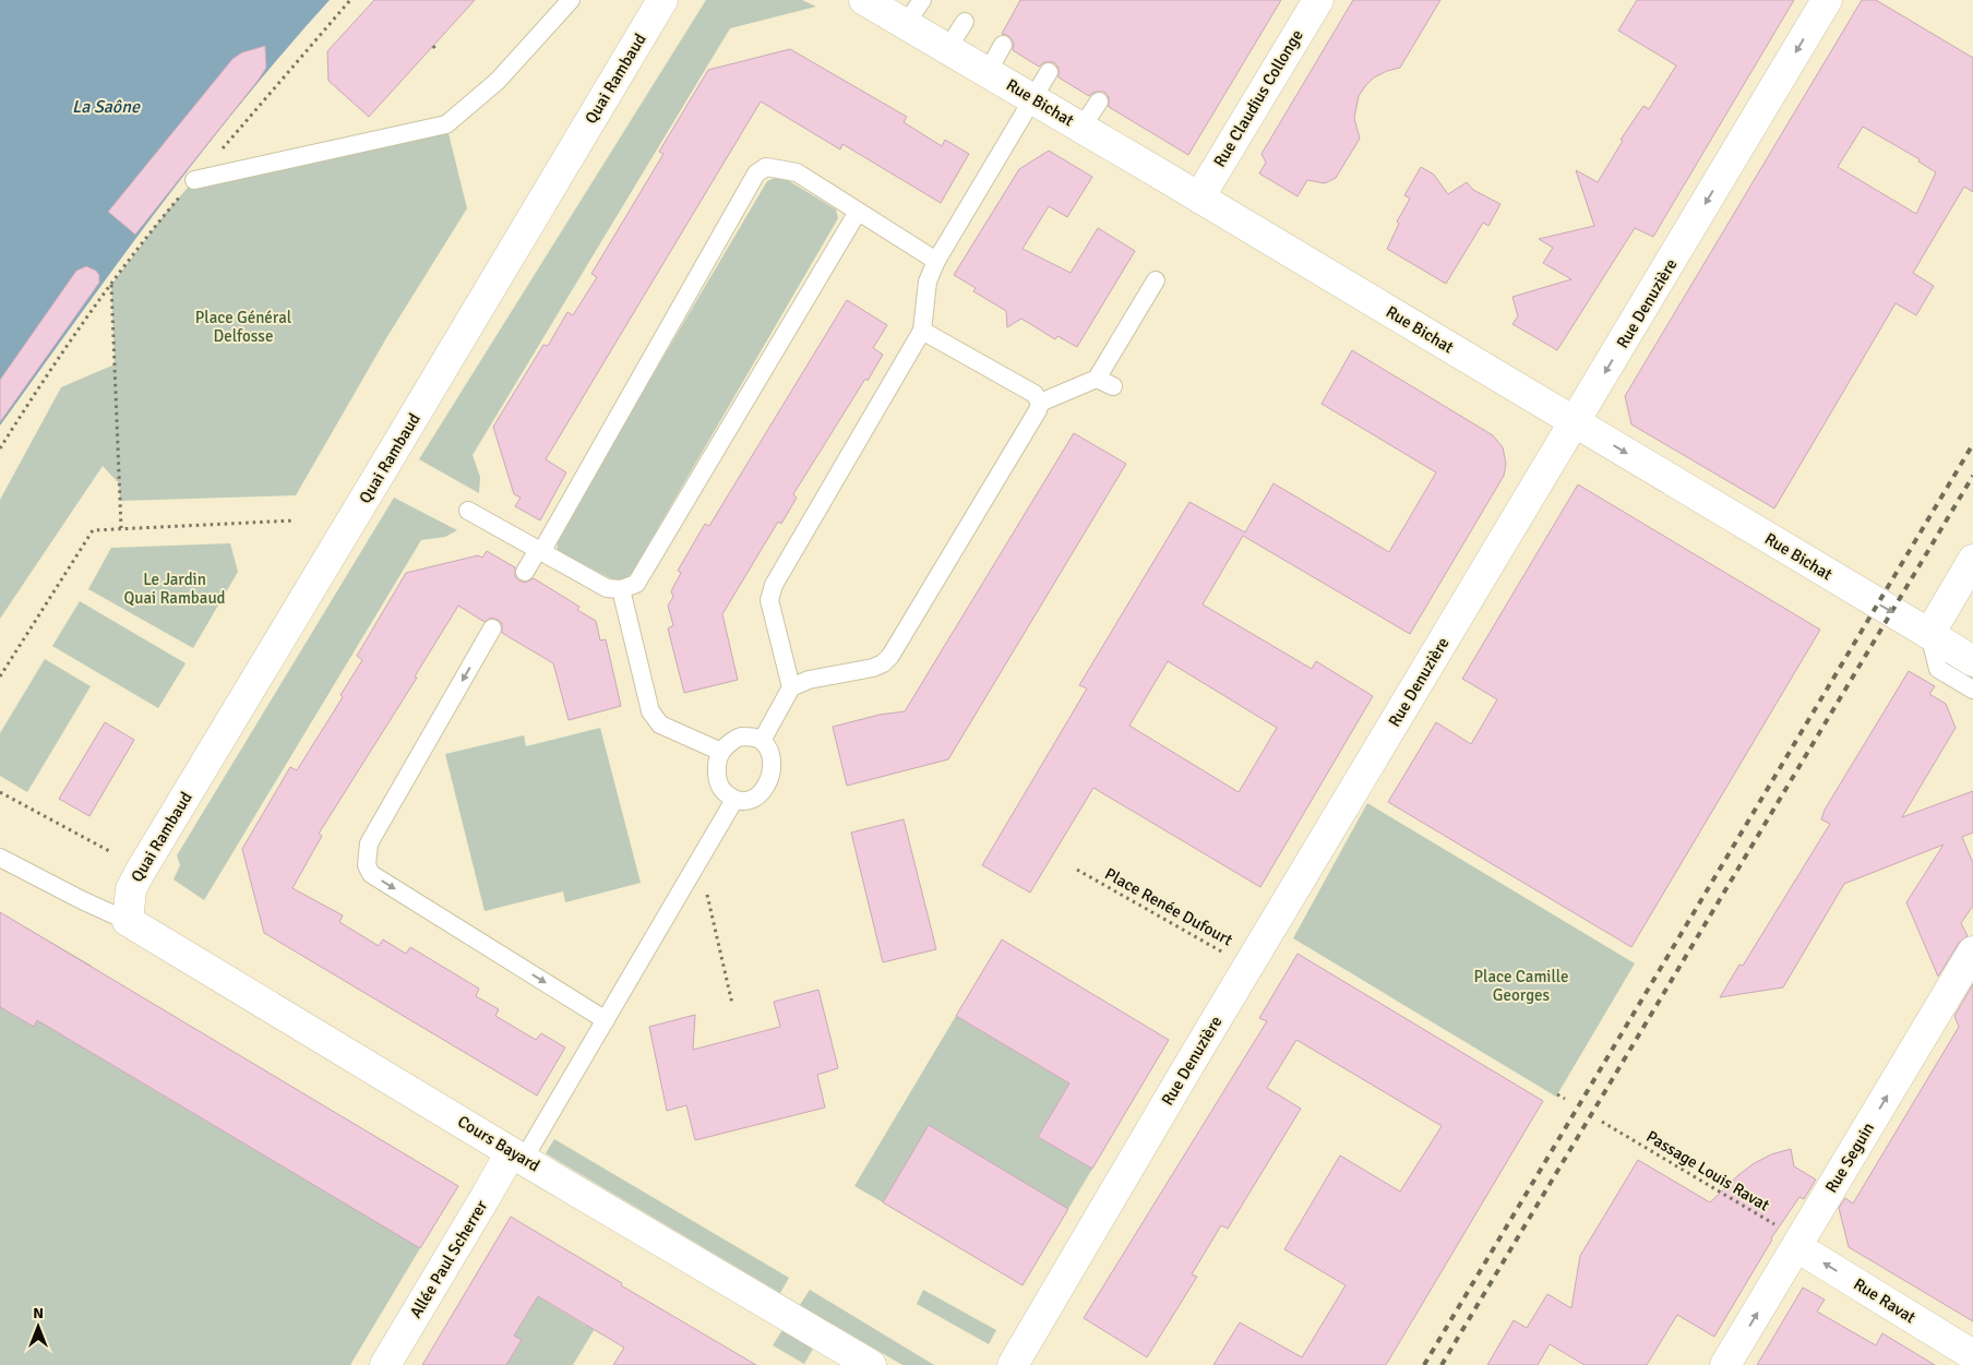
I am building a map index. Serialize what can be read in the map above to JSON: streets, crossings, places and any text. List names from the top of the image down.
{
  "streets": {
    "street": [
      "Quai Rambaud",
      "Rue Claudius Collonge",
      "Rue Bichat",
      "Rue Denuzière",
      "Cours Bayard",
      "Rue Seguin",
      "Allée Paul Scherrer",
      "Rue Ravat"
    ],
    "path": ["Place Renée Dufourt", "Passage Louis Ravat"]
  },
  "crossings": [
    ["Quai Rambaud", "Cours Bayard"],
    ["Rue Claudius Collonge", "Rue Bichat"],
    ["Rue Bichat", "Rue Denuzière"],
    ["Rue Denuzière", "Place Renée Dufourt"],
    ["Cours Bayard", "Allée Paul Scherrer"],
    ["Rue Seguin", "Passage Louis Ravat"],
    ["Rue Seguin", "Rue Ravat"],
    ["Passage Louis Ravat", "Rue Ravat"]
  ],
  "one_way": ["Rue Seguin", "Rue Ravat"],
  "water": ["La Saône"],
  "parks": ["Place Général Delfosse", "Le Jardin Quai Rambaud", "Place Camille Georges"],
  "north": "top"
}
